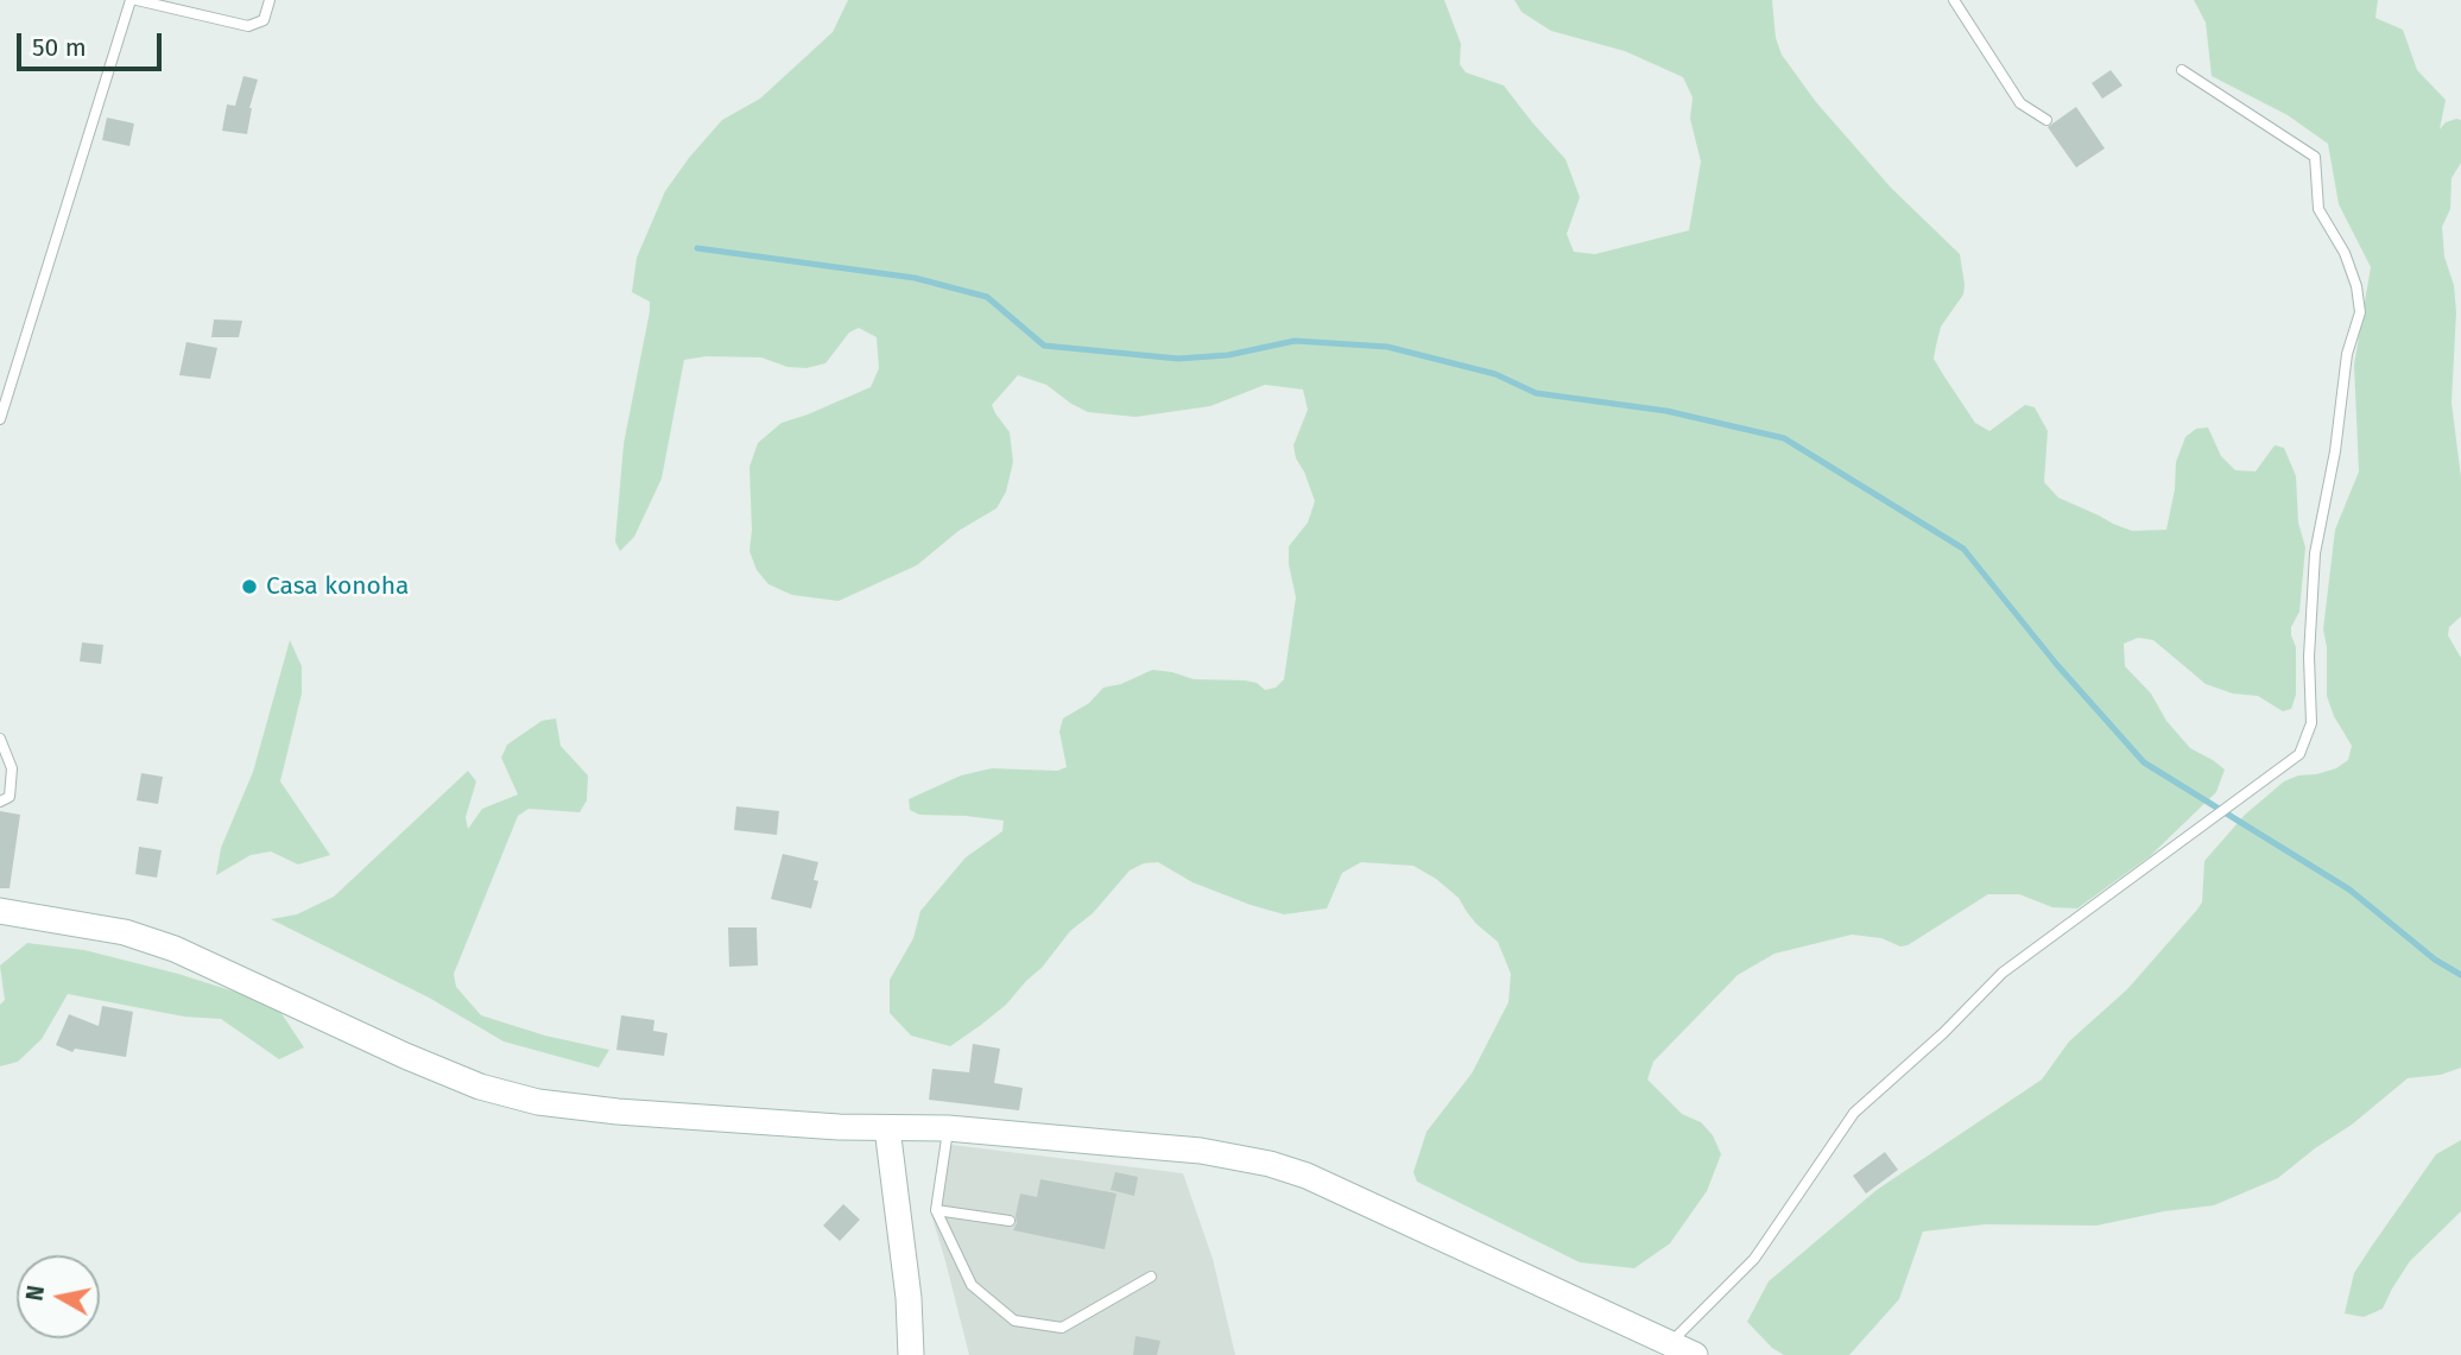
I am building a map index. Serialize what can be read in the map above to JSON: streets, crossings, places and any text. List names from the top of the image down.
{
  "places": ["Casa konoha"],
  "scale_bar": "50 m",
  "north": "left"
}
